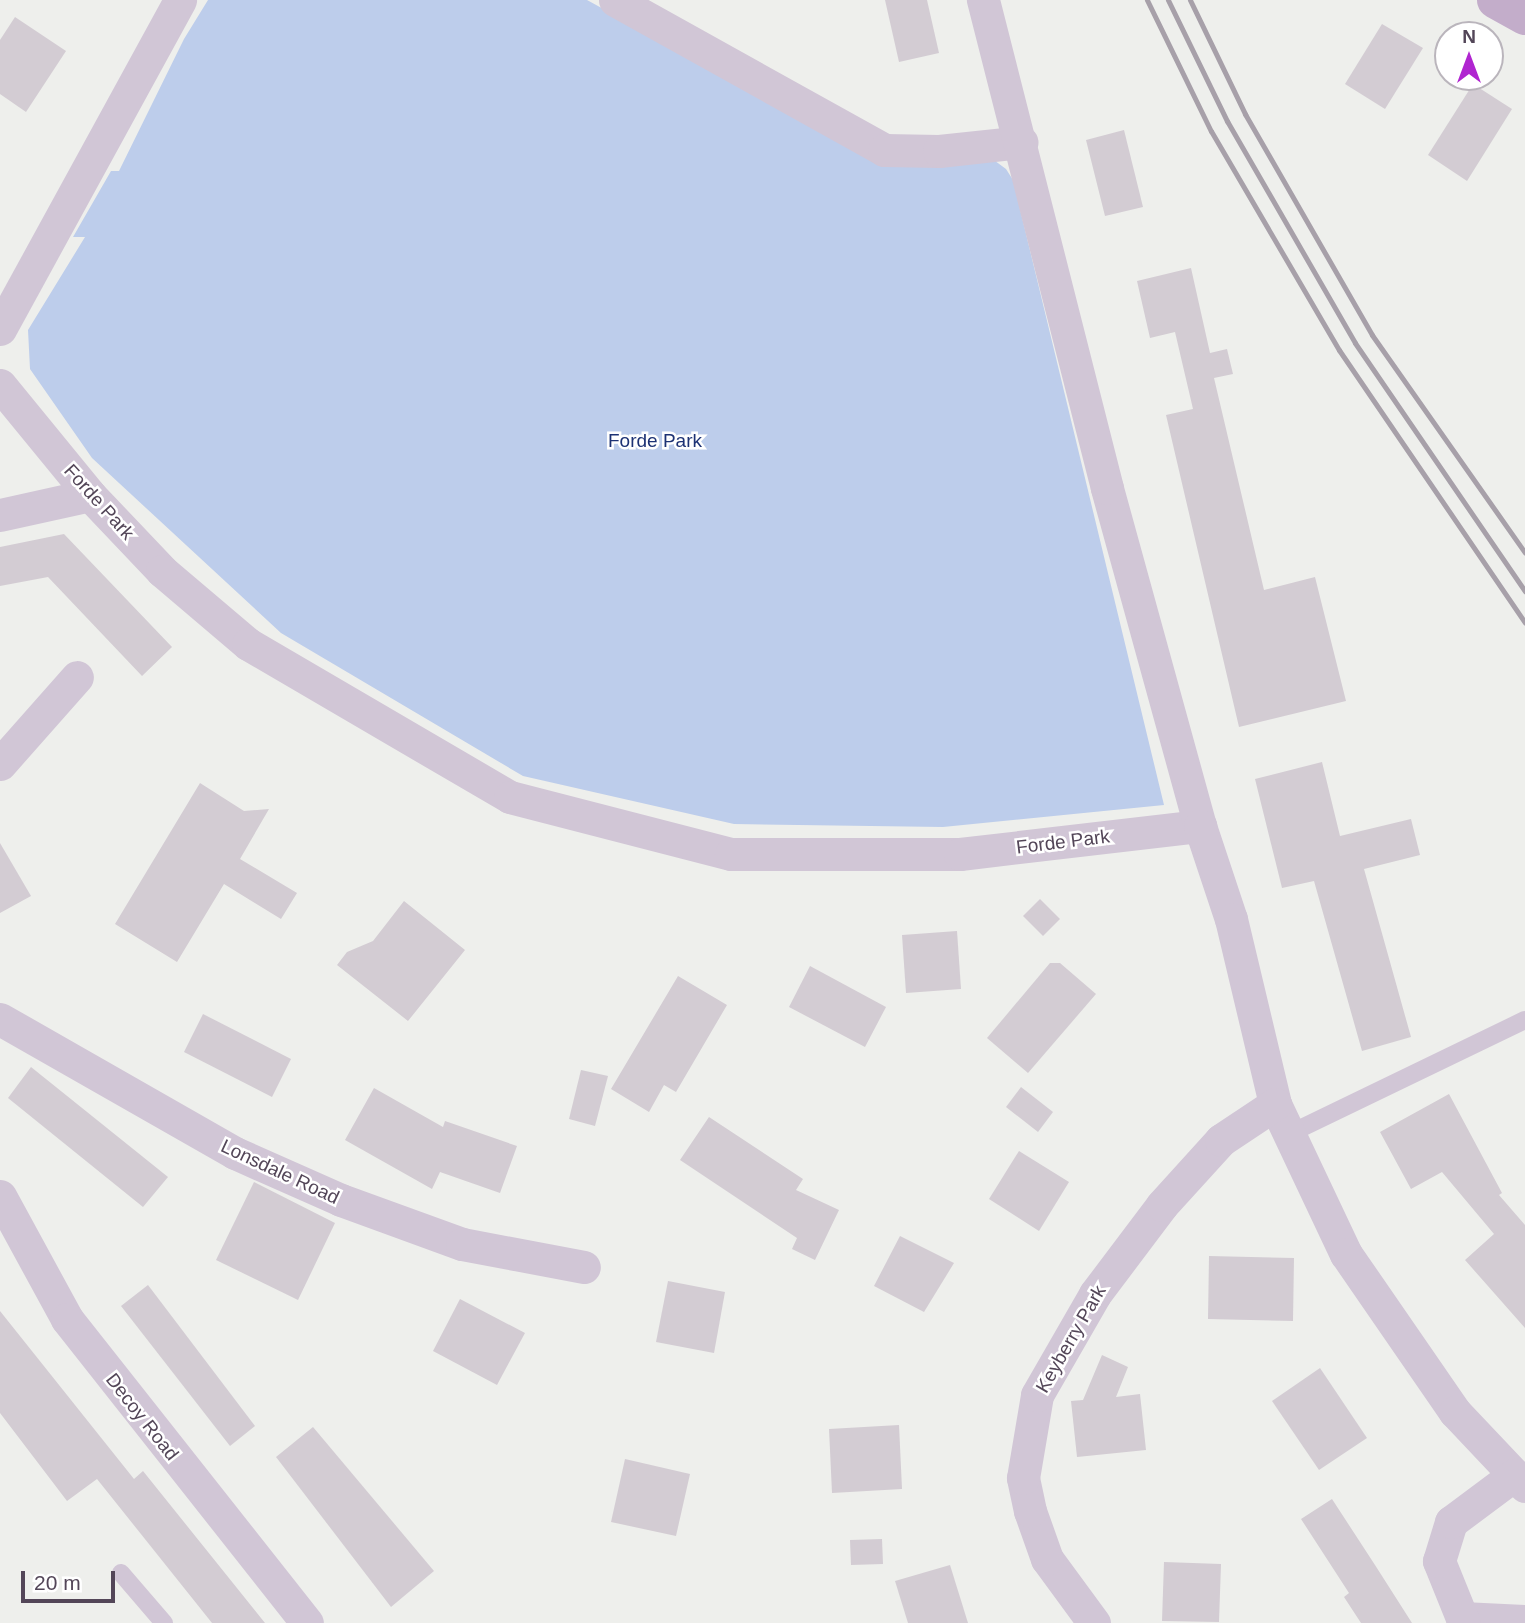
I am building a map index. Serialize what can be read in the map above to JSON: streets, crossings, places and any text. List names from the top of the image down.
{
  "streets": {
    "street": [
      "Forde Park",
      "Lonsdale Road",
      "Keyberry Park",
      "Decoy Road"
    ]
  },
  "parks": ["Forde Park"],
  "scale_bar": "20 m",
  "north": "top"
}
